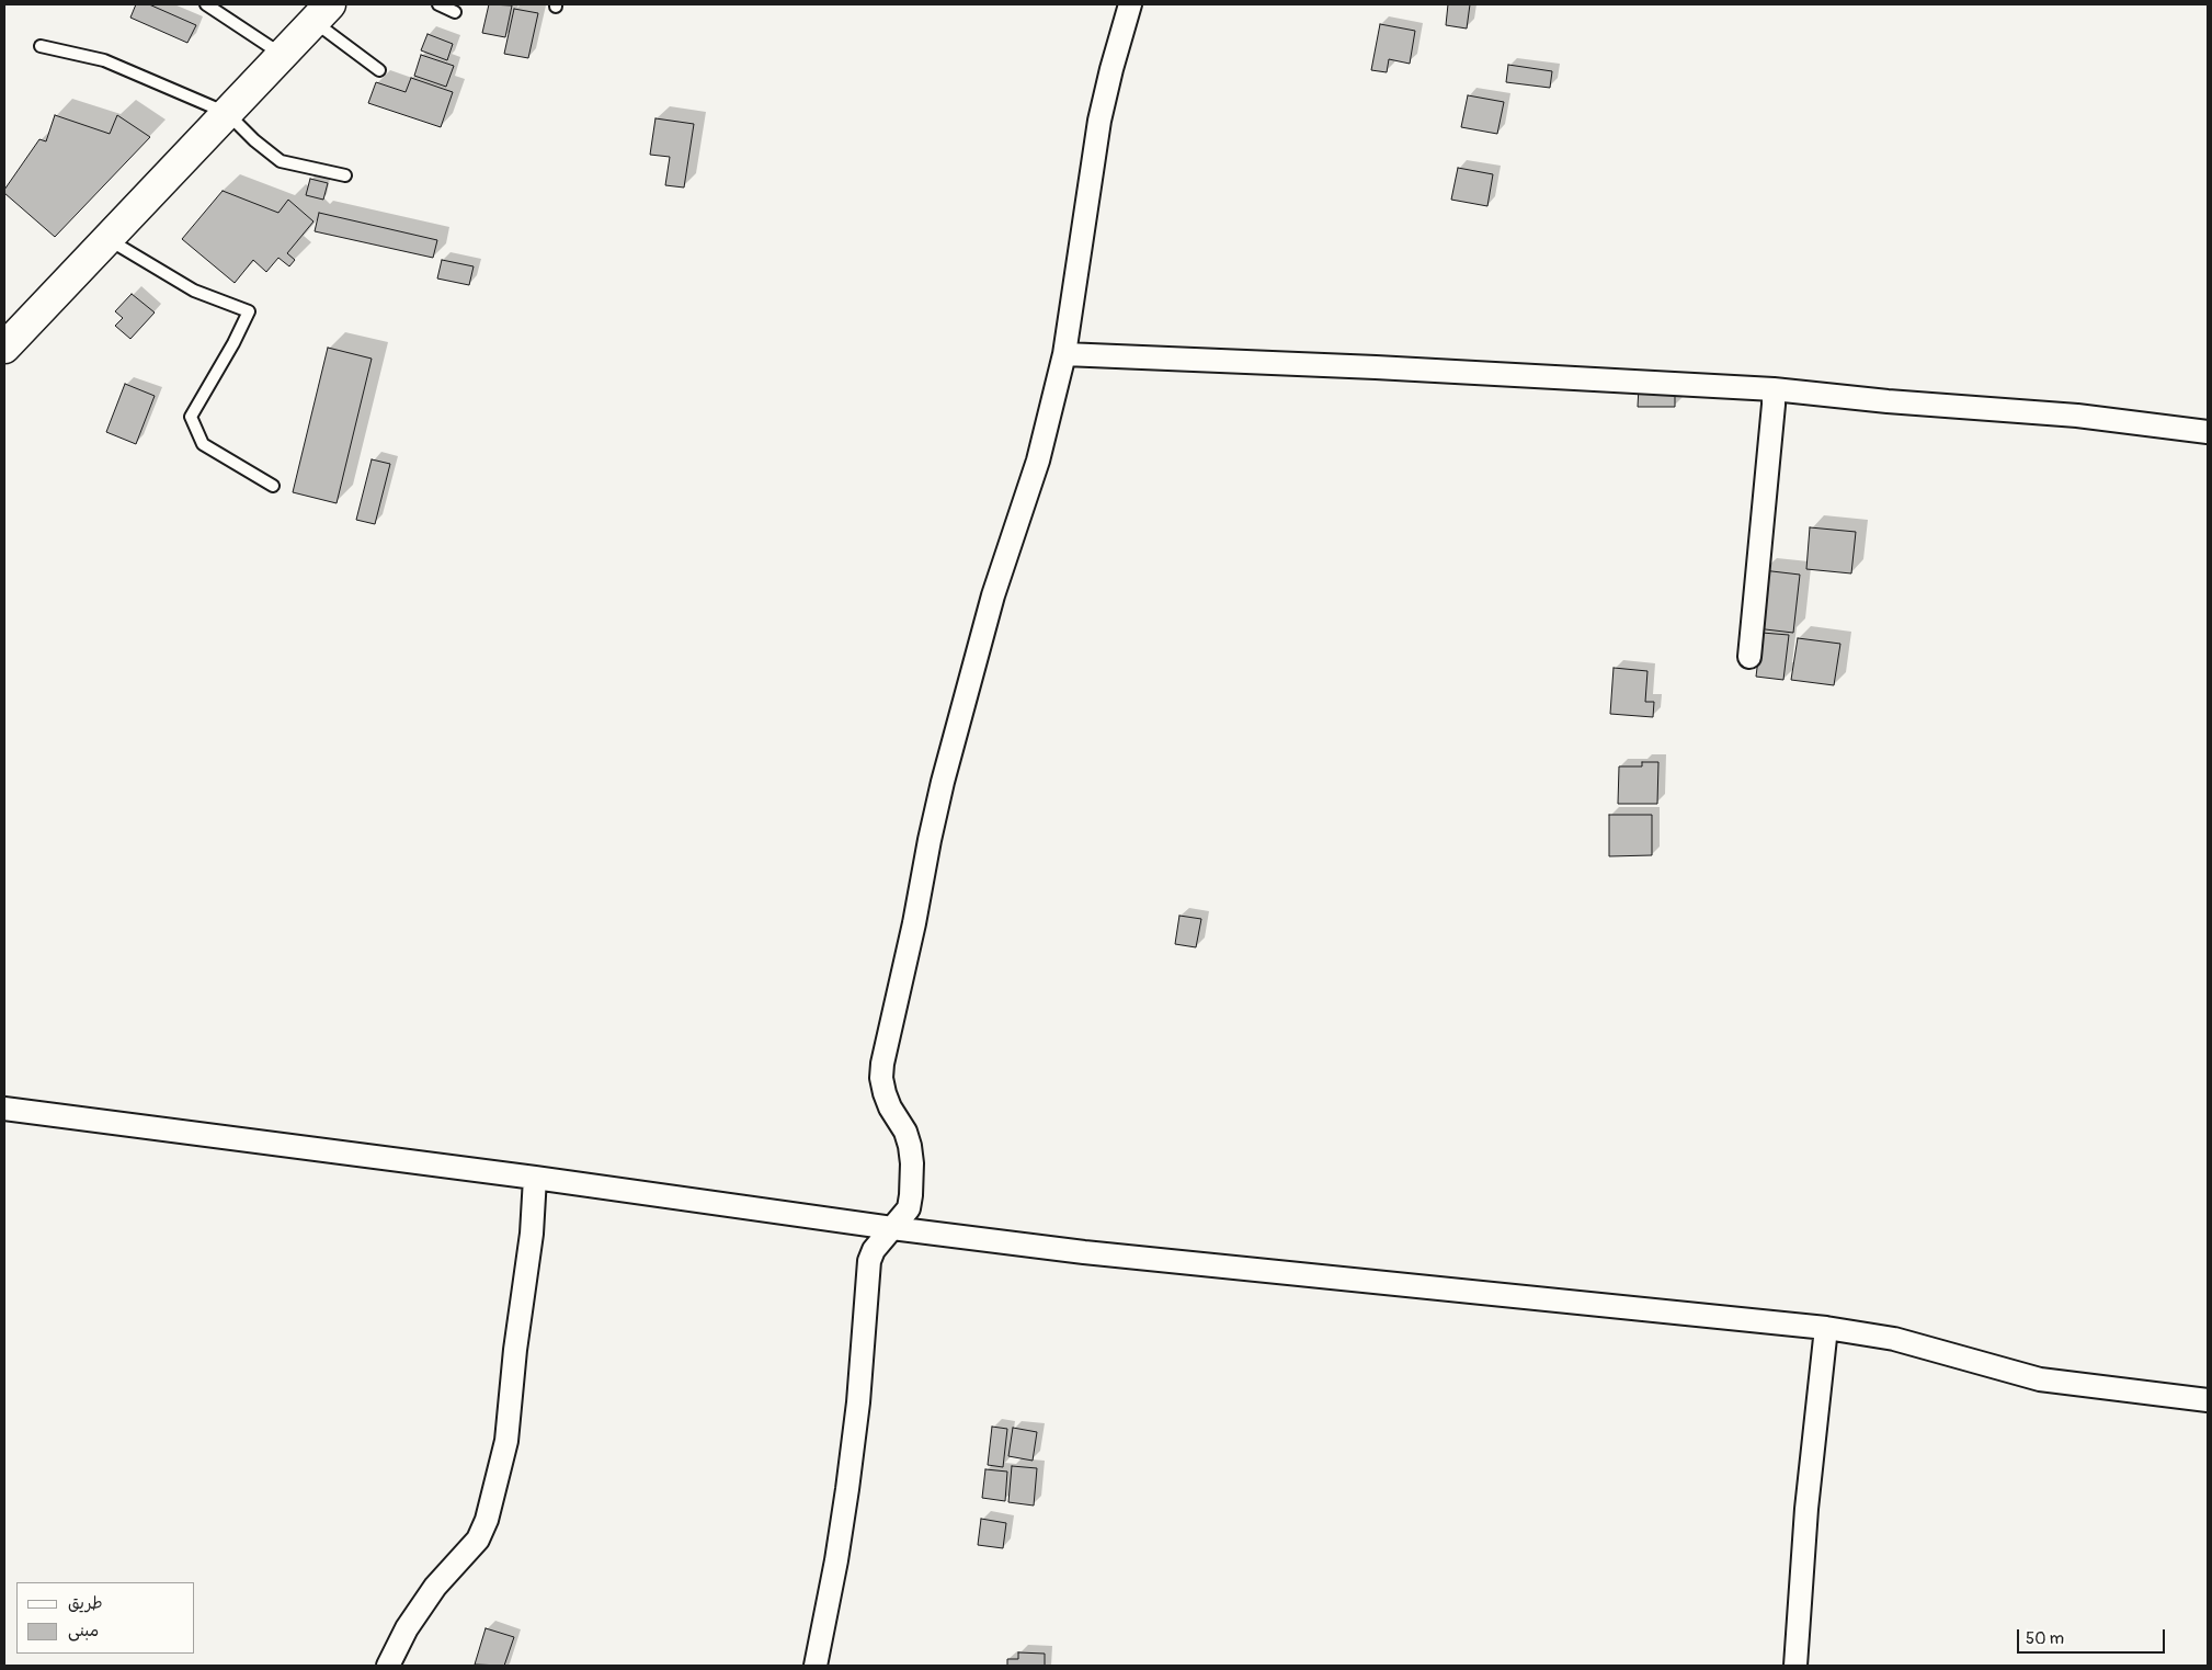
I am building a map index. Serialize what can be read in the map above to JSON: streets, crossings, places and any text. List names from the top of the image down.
{
  "legend": ["طريق", "مبنى"],
  "scale_bar": "50 m"
}
